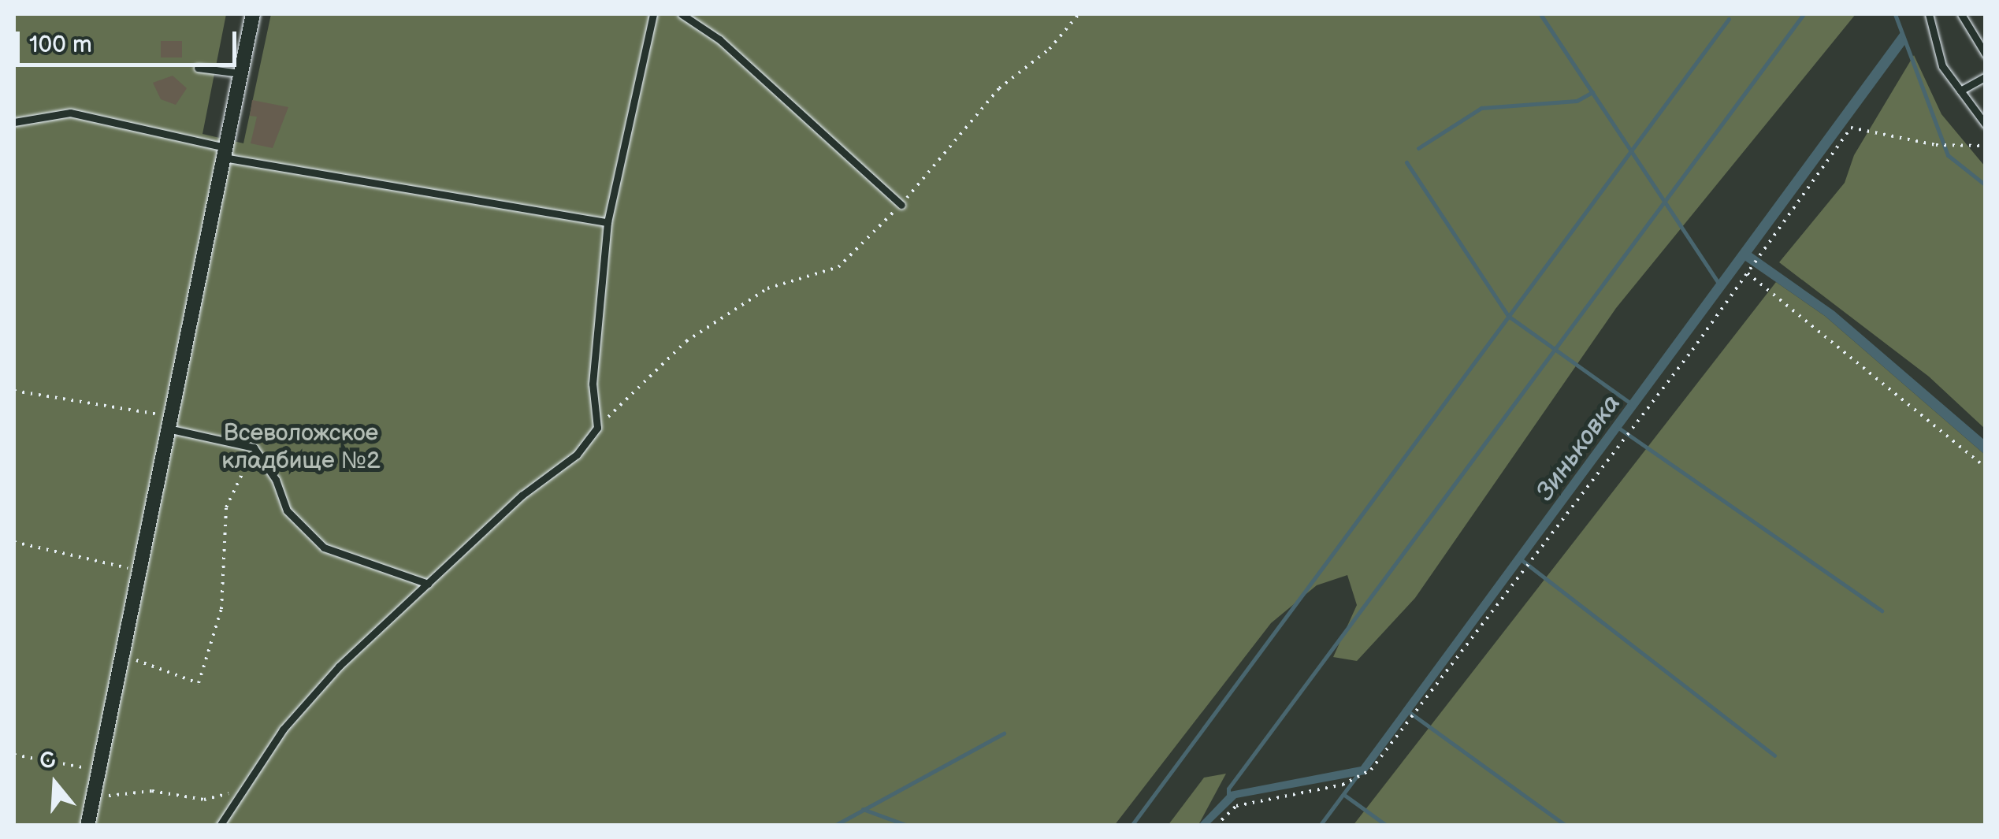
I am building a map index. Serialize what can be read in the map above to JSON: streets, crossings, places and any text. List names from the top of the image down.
{
  "water": ["Зиньковка"],
  "parks": ["Всеволожское кладбище №2"],
  "scale_bar": "100 m",
  "north": "top"
}
